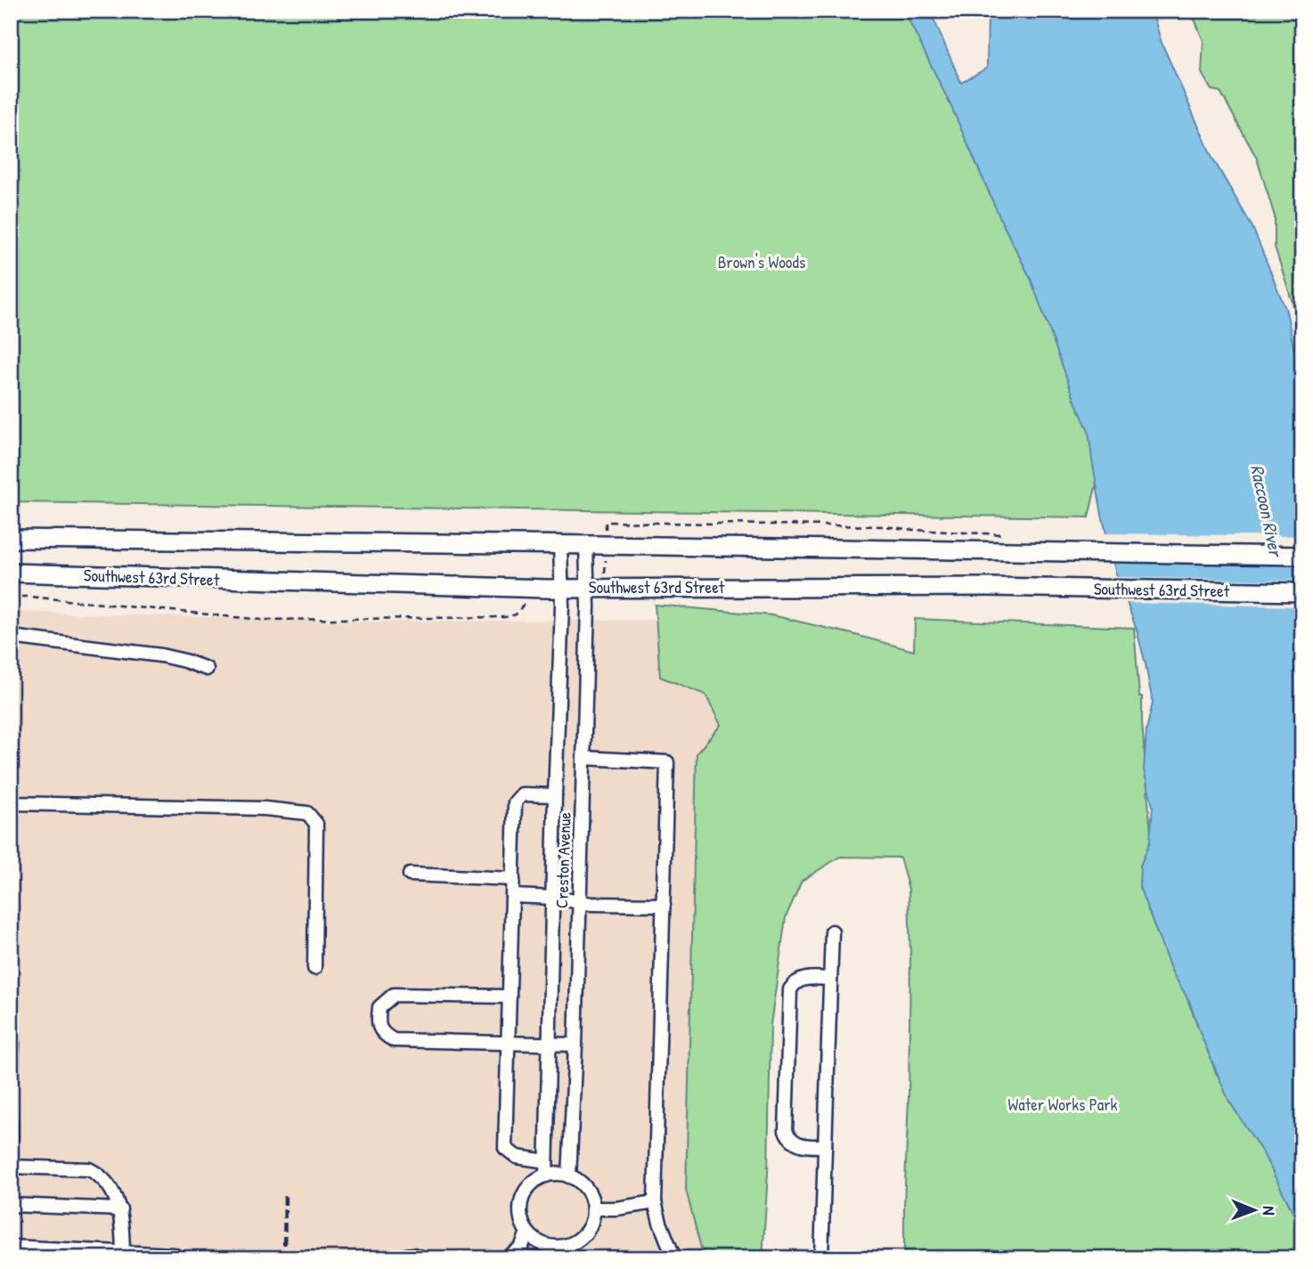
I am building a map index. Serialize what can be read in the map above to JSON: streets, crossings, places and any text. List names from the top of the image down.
{
  "streets": {
    "main road": ["Southwest 63rd Street"],
    "street": ["Creston Avenue"]
  },
  "crossings": [
    ["Southwest 63rd Street", "Creston Avenue"]
  ],
  "water": ["Raccoon River"],
  "parks": ["Brown's Woods", "Water Works Park"],
  "north": "right"
}
